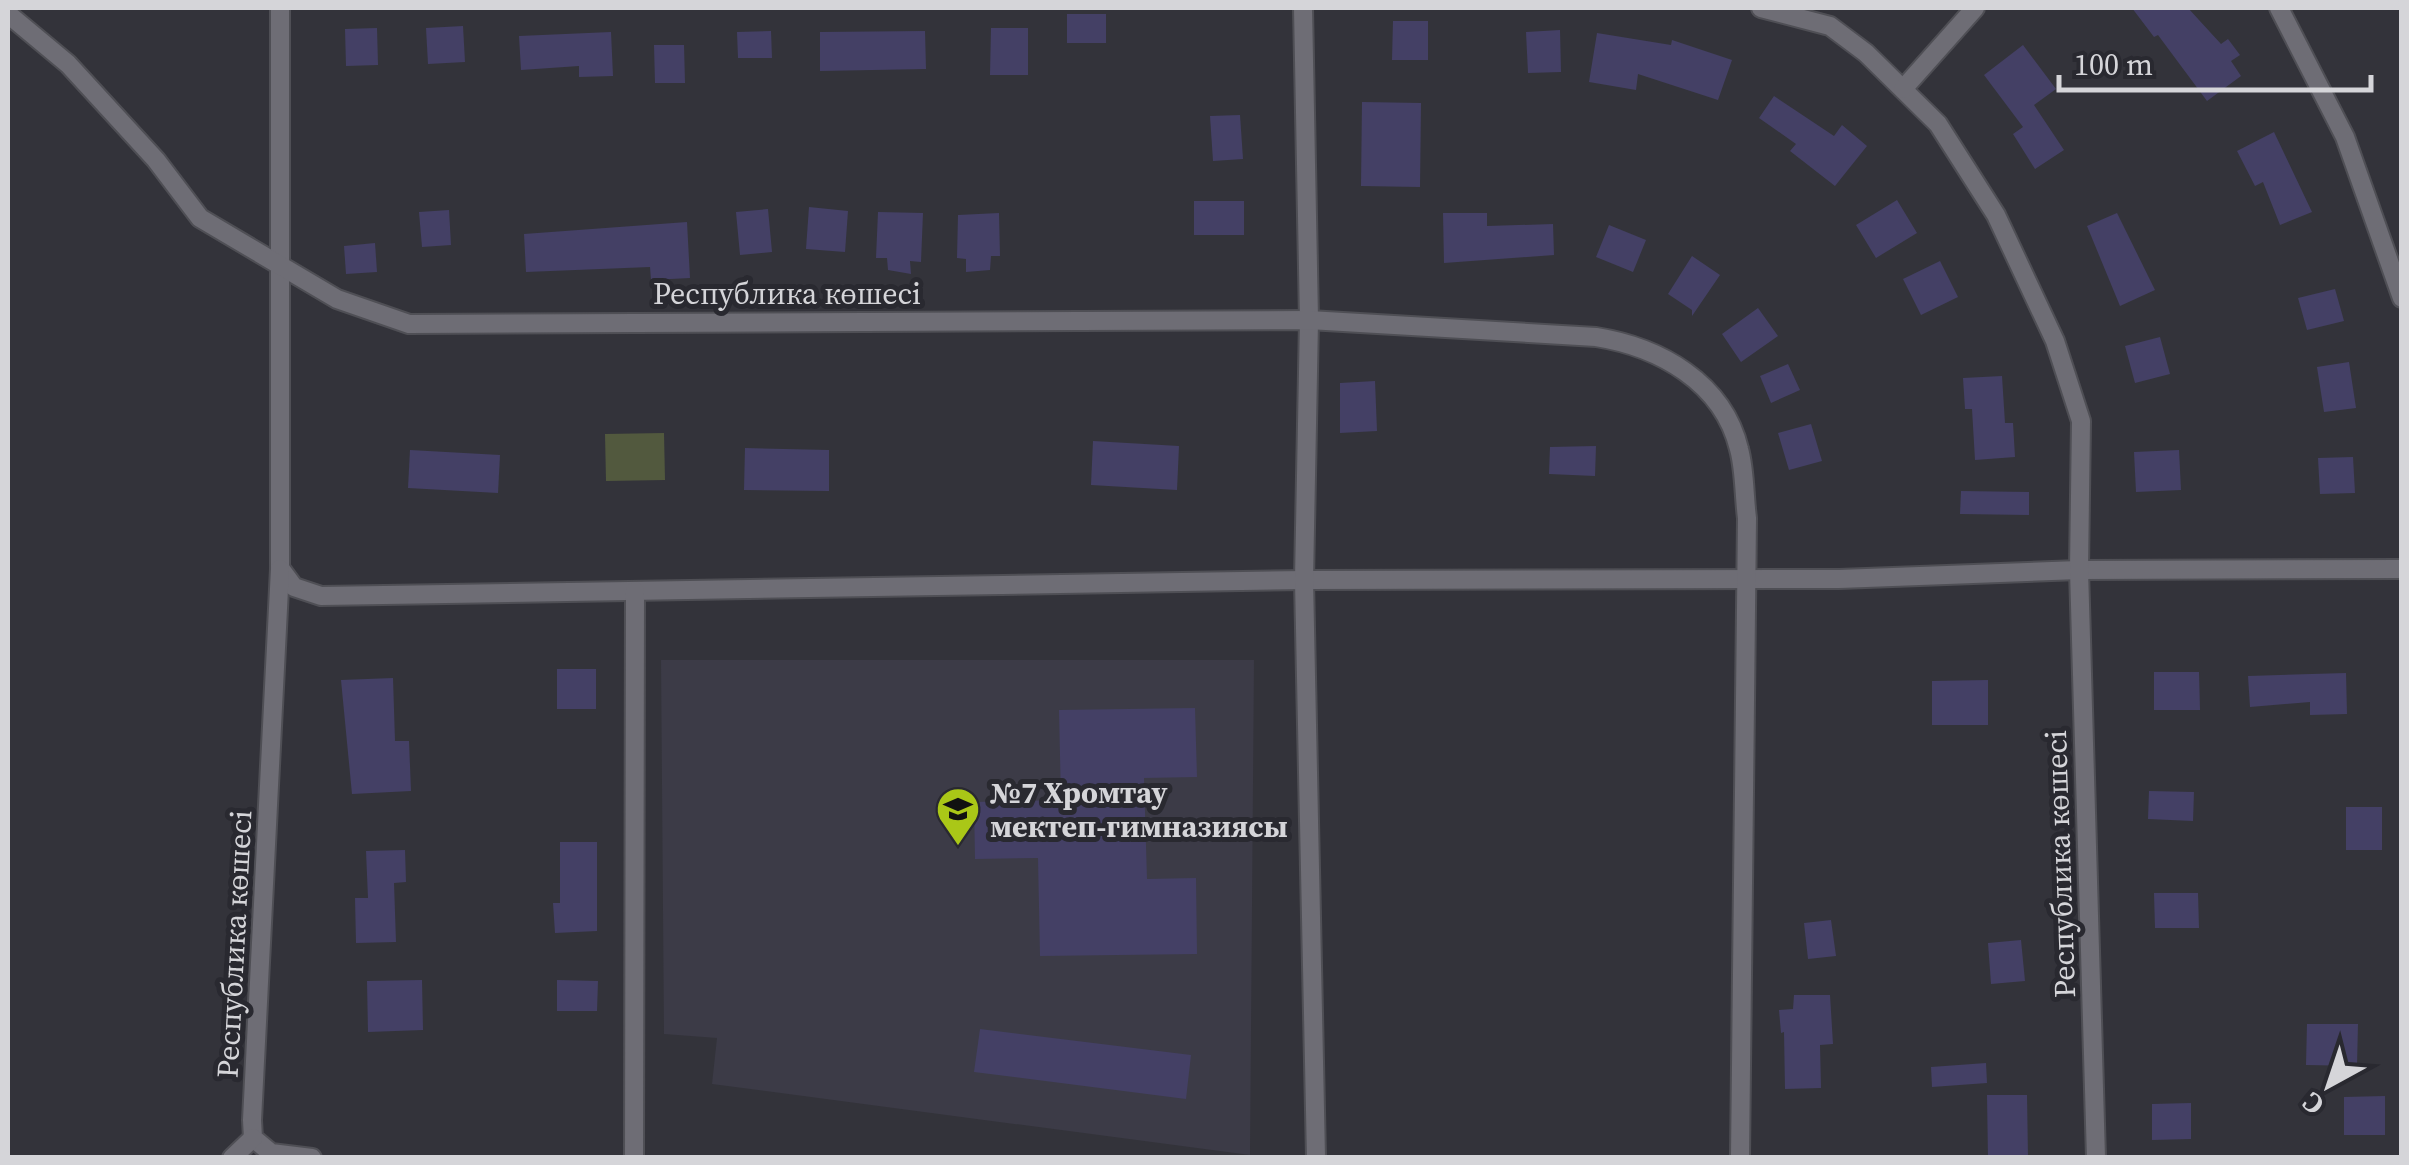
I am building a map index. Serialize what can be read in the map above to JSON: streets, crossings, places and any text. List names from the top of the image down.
{
  "streets": {
    "street": ["Республика көшесі"]
  },
  "places": {
    "school or university": ["№7 Хромтау мектеп-гимназиясы"]
  },
  "scale_bar": "100 m",
  "north": "bottom left"
}
